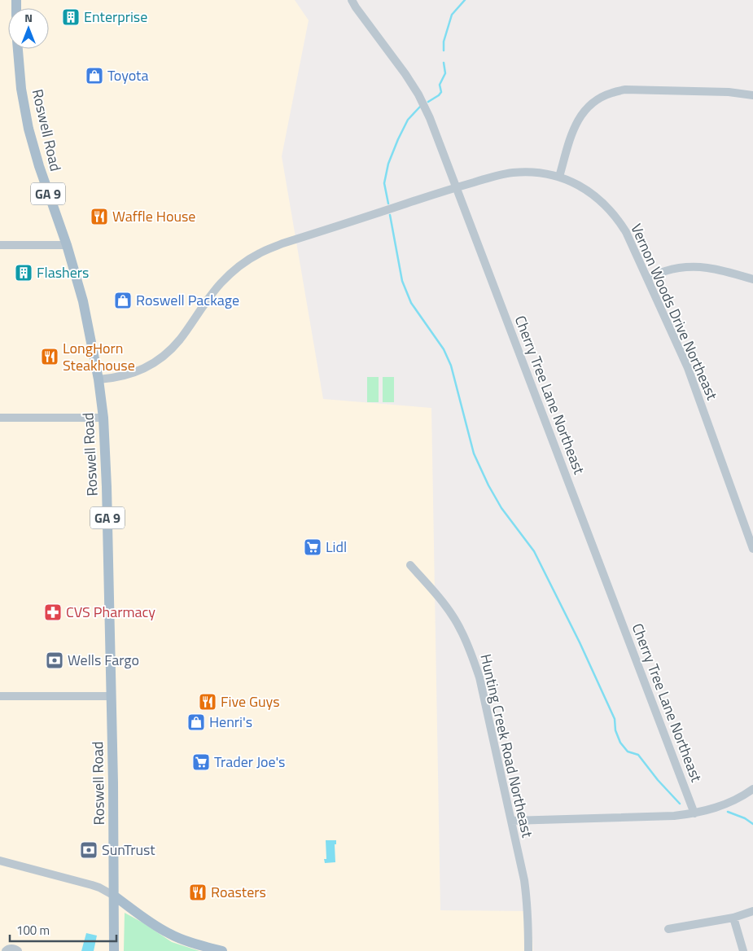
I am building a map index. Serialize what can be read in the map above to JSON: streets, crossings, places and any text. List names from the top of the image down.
{
  "streets": {
    "main road": ["Roswell Road", "GA 9"],
    "street": ["Vernon Woods Drive Northeast", "Cherry Tree Lane Northeast", "Hunting Creek Road Northeast"]
  },
  "crossings": [
    ["Roswell Road", "Vernon Woods Drive Northeast"],
    ["Vernon Woods Drive Northeast", "Cherry Tree Lane Northeast"]
  ],
  "places": {
    "building": ["Enterprise", "Flashers"],
    "shop": ["Toyota", "Roswell Package", "Henri's"],
    "restaurant": [
      "Waffle House",
      "LongHorn Steakhouse",
      "Five Guys",
      "Roasters"
    ],
    "supermarket": ["Lidl", "Trader Joe's"],
    "pharmacy": ["CVS Pharmacy"],
    "bank": ["Wells Fargo", "SunTrust"]
  },
  "scale_bar": "100 m",
  "north": "top"
}
